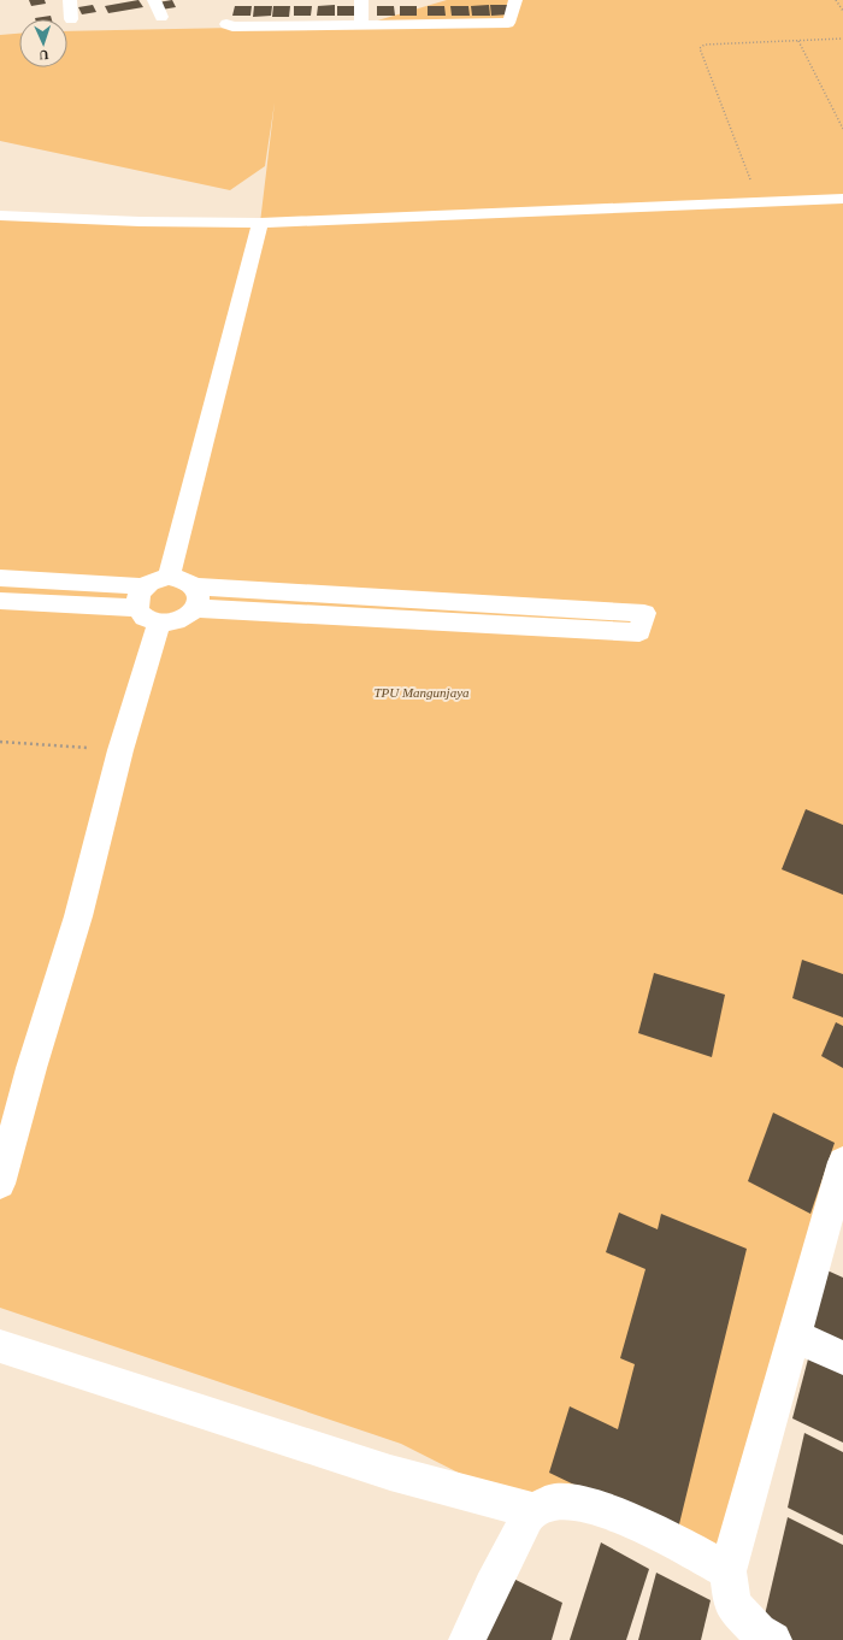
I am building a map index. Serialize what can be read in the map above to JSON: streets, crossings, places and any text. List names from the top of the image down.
{
  "parks": ["TPU Mangunjaya"],
  "north": "bottom"
}
